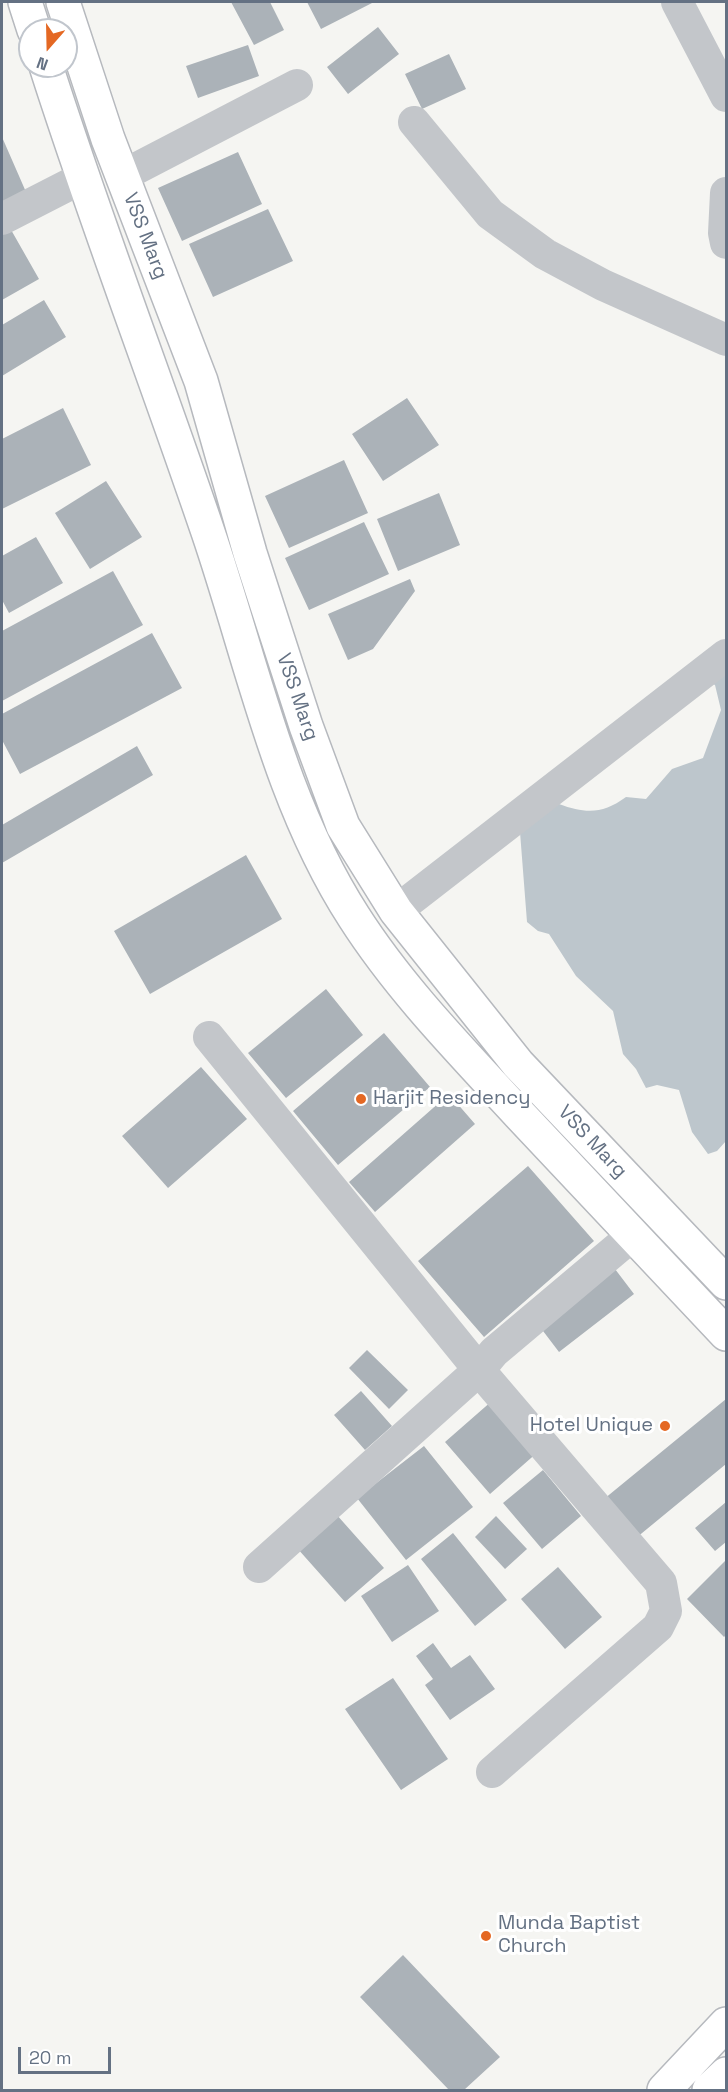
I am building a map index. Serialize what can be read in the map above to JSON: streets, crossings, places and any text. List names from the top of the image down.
{
  "streets": {
    "main road": ["VSS Marg"]
  },
  "places": ["Harjit Residency", "Hotel Unique", "Munda Baptist Church"],
  "scale_bar": "20 m",
  "north": "bottom"
}
